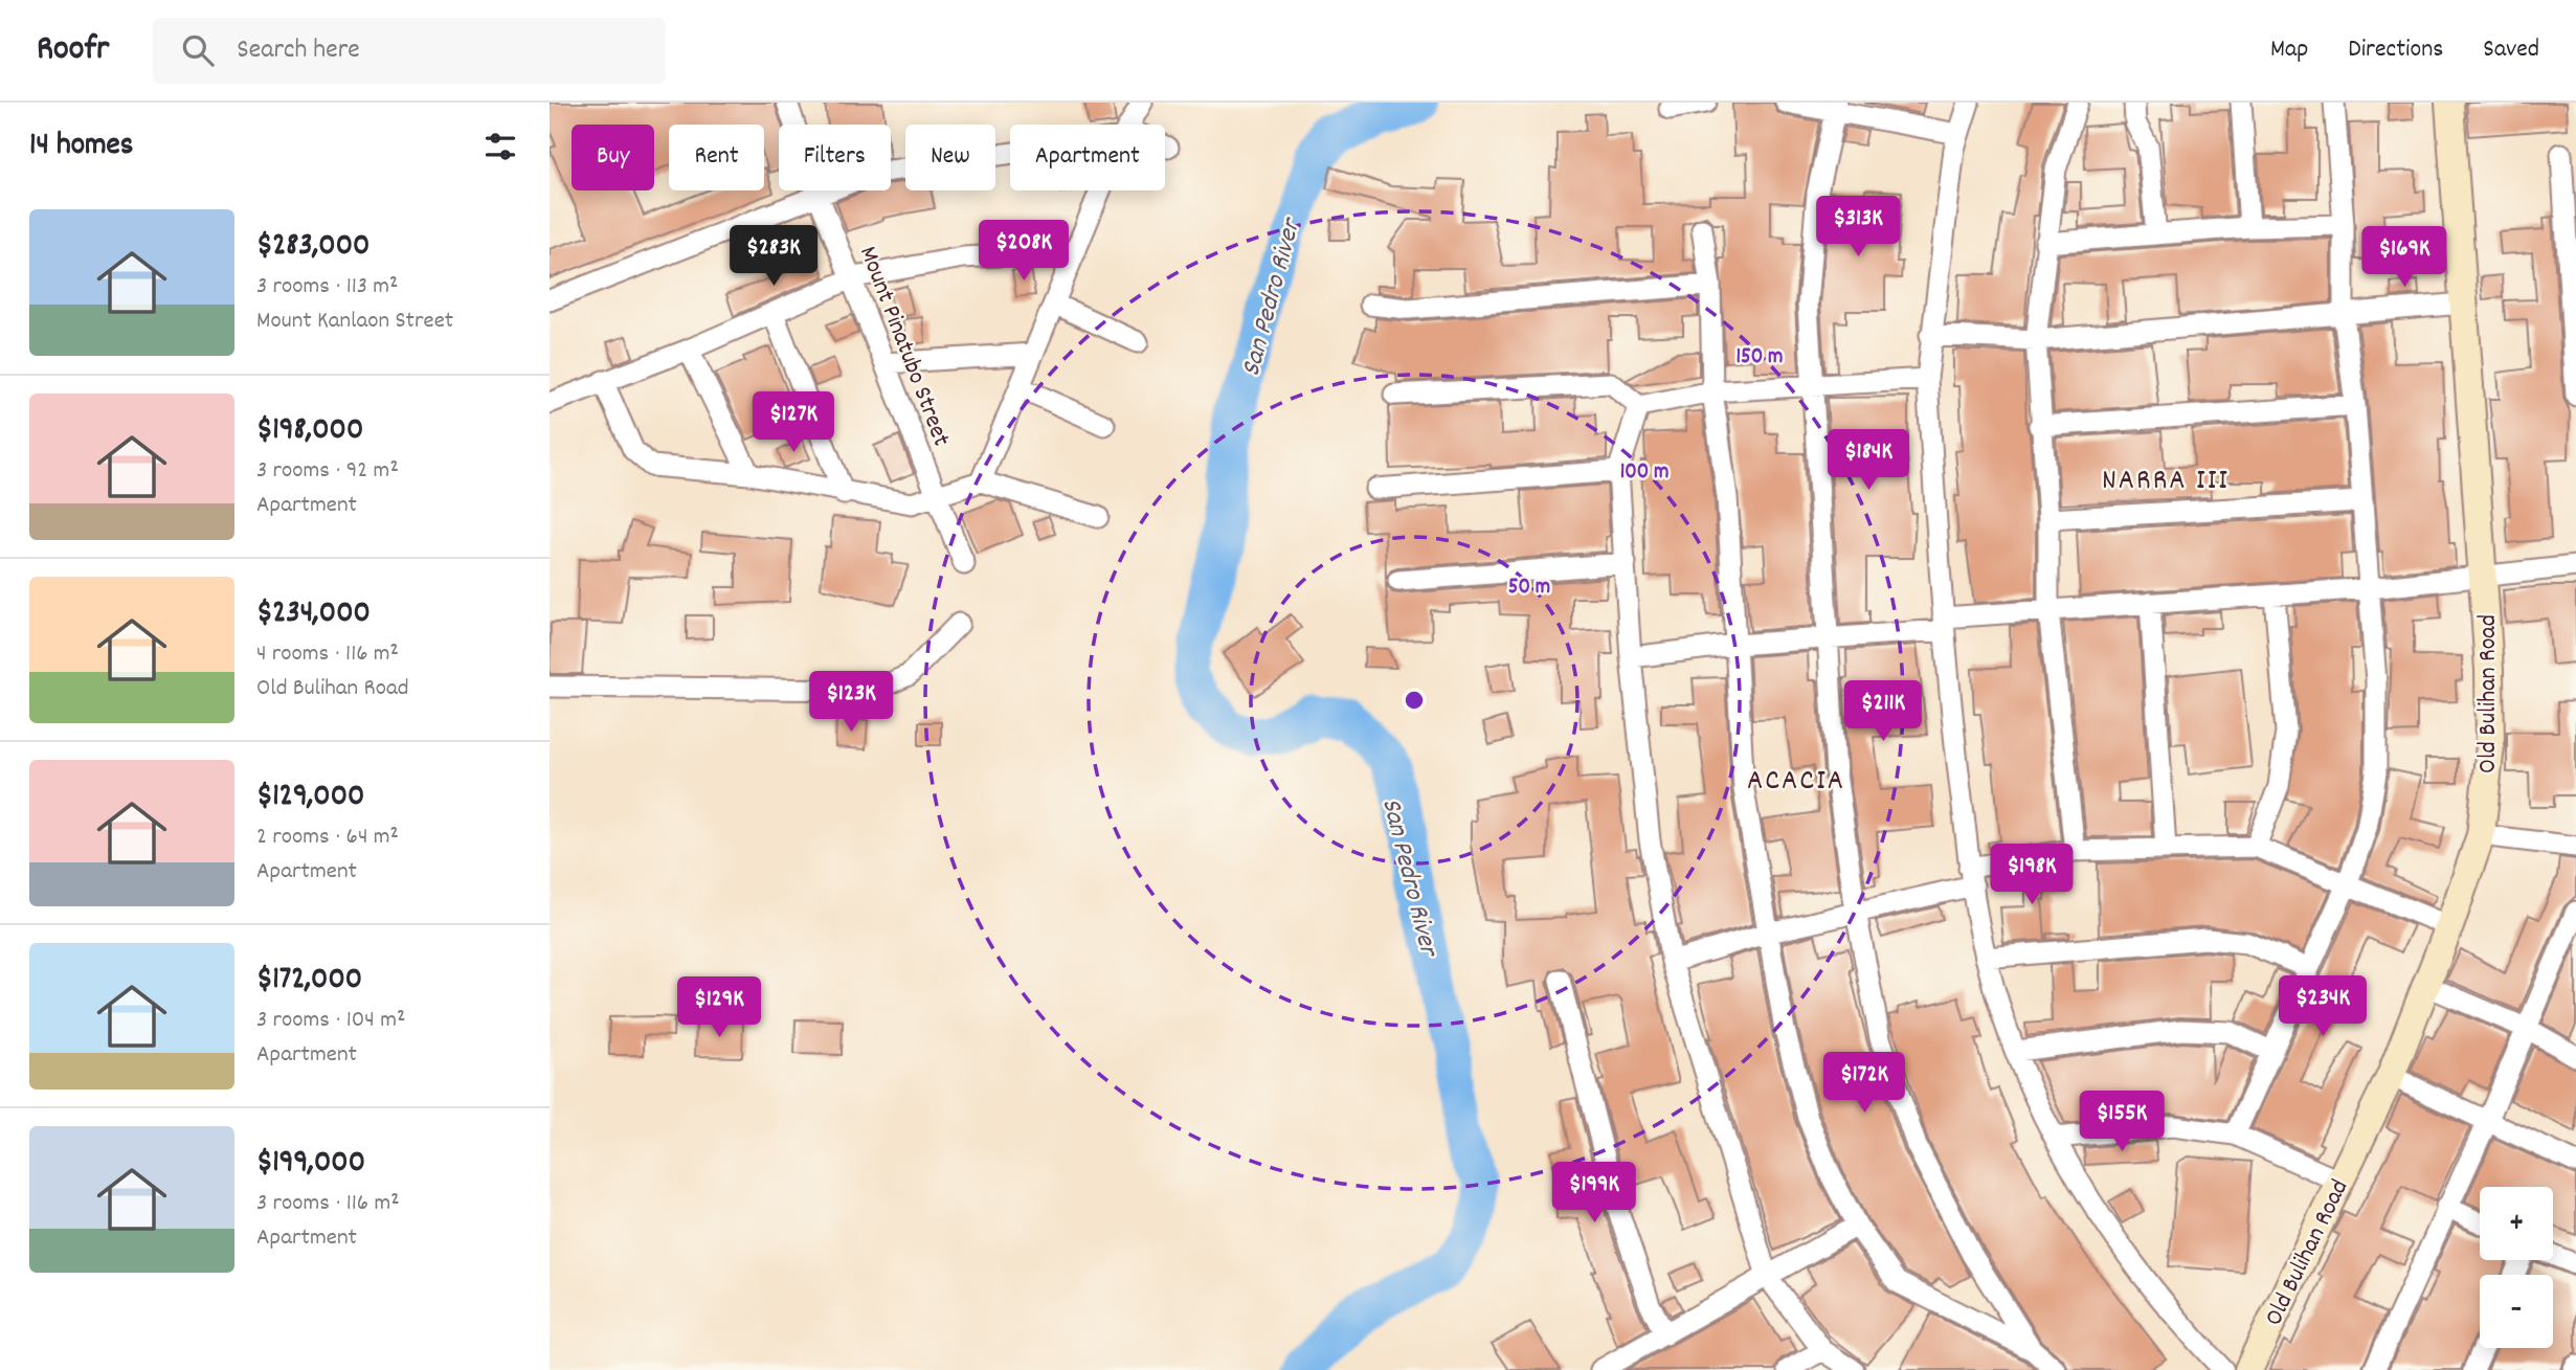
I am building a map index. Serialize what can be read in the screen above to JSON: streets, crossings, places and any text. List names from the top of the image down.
{
  "streets": {
    "street": ["Mount Pinatubo Street", "Old Bulihan Road"]
  },
  "districts": ["NARRA III", "ACACIA"],
  "water": ["San Pedro River"],
  "page": {
    "header": "Roofr",
    "search": "Search here",
    "nav": ["Map", "Directions", "Saved"],
    "heading": "14 homes",
    "chip": [
      "Buy",
      "Rent",
      "Filters",
      "New",
      "Apartment"
    ],
    "list": [
      {
        "name": "$283,000",
        "note": "3 rooms · 113 m² · Mount Kanlaon Street"
      },
      {
        "name": "$198,000",
        "note": "3 rooms · 92 m² · Apartment"
      },
      {
        "name": "$234,000",
        "note": "4 rooms · 116 m² · Old Bulihan Road"
      },
      {
        "name": "$129,000",
        "note": "2 rooms · 64 m² · Apartment"
      },
      {
        "name": "$172,000",
        "note": "3 rooms · 104 m² · Apartment"
      },
      {
        "name": "$199,000",
        "note": "3 rooms · 116 m² · Apartment"
      }
    ],
    "price": [
      "$313K",
      "$208K",
      "$283K",
      "$169K",
      "$127K",
      "$184K",
      "$123K",
      "$211K",
      "$198K",
      "$234K",
      "$129K",
      "$172K",
      "$155K",
      "$199K"
    ],
    "map_buttons": ["+", "−"]
  },
  "rings": ["150 m", "100 m", "50 m"]
}
